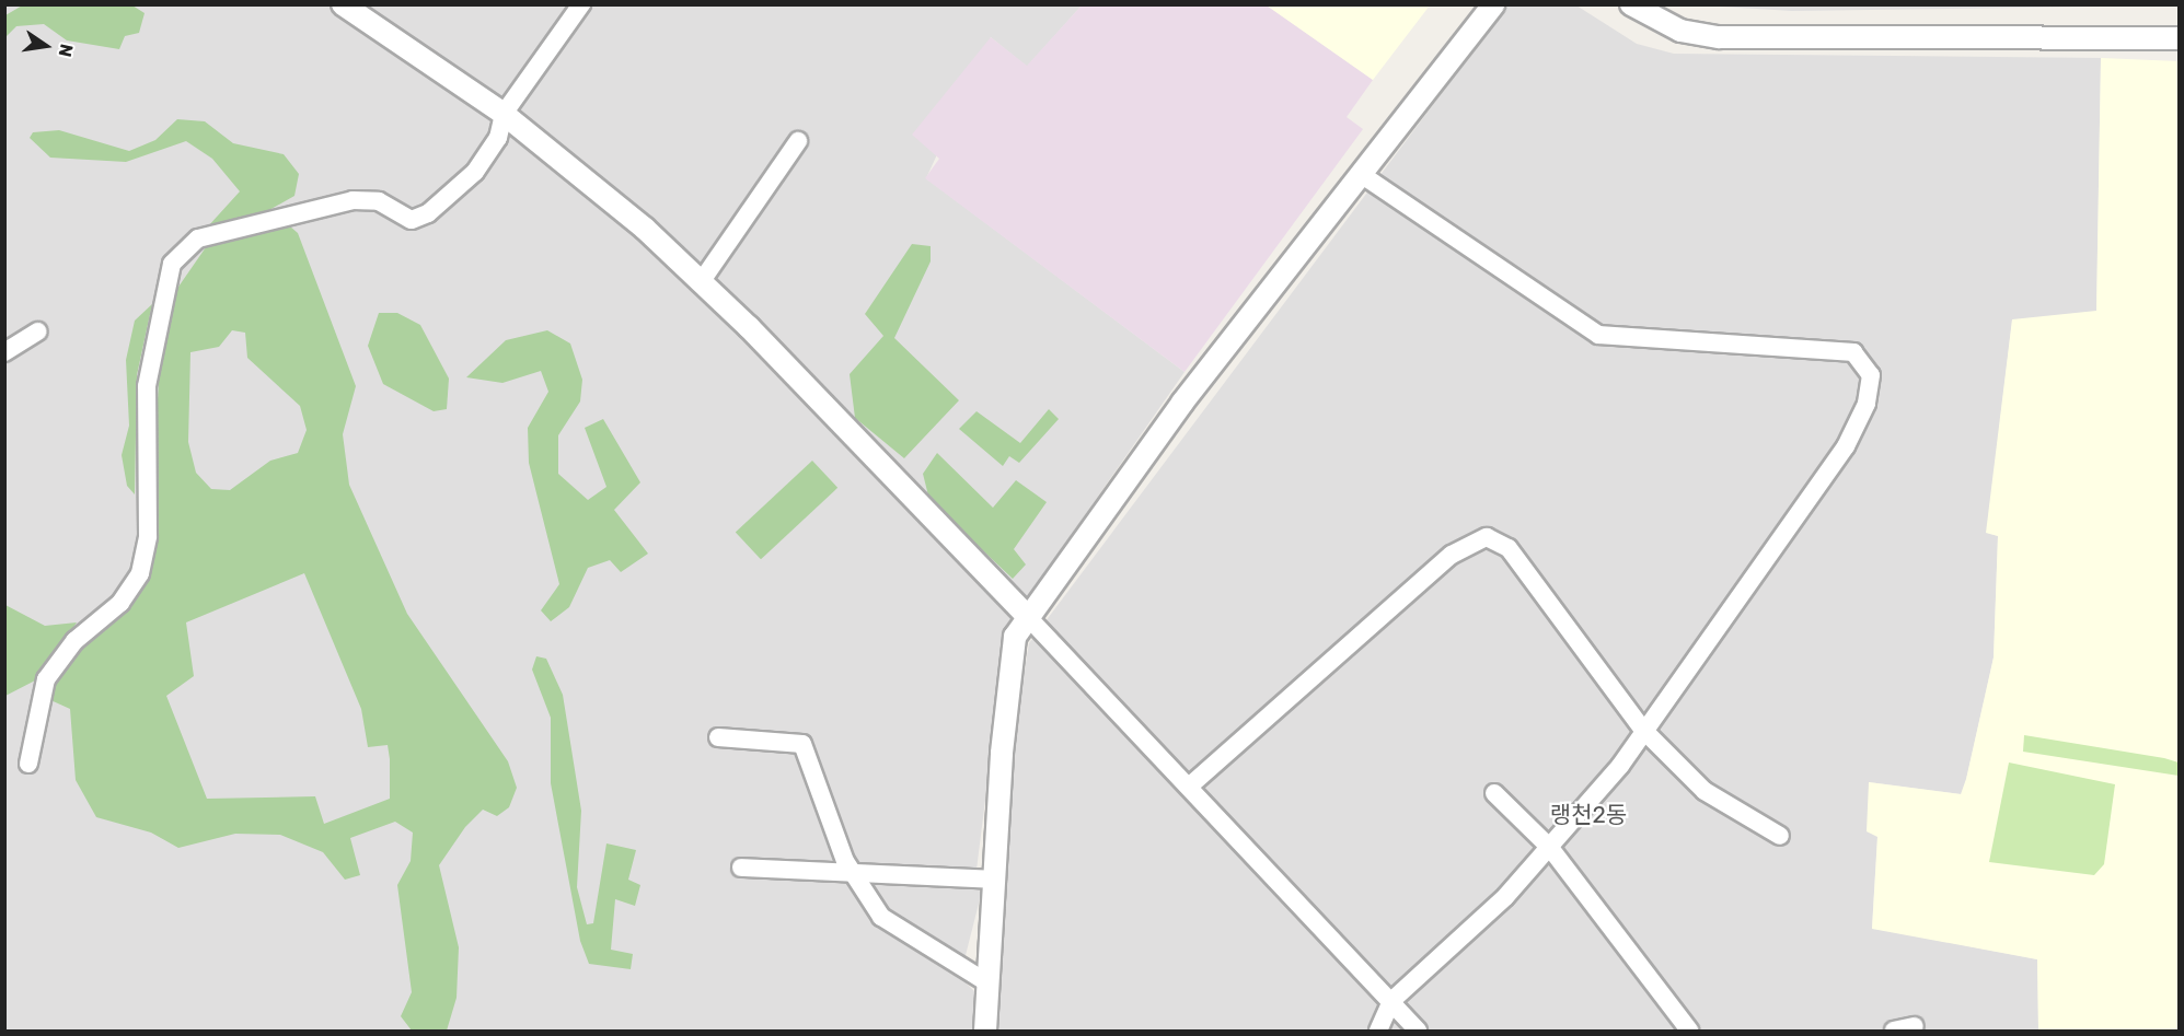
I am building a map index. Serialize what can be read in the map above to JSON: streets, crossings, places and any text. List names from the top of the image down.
{
  "districts": ["랭천2동"],
  "north": "right"
}
